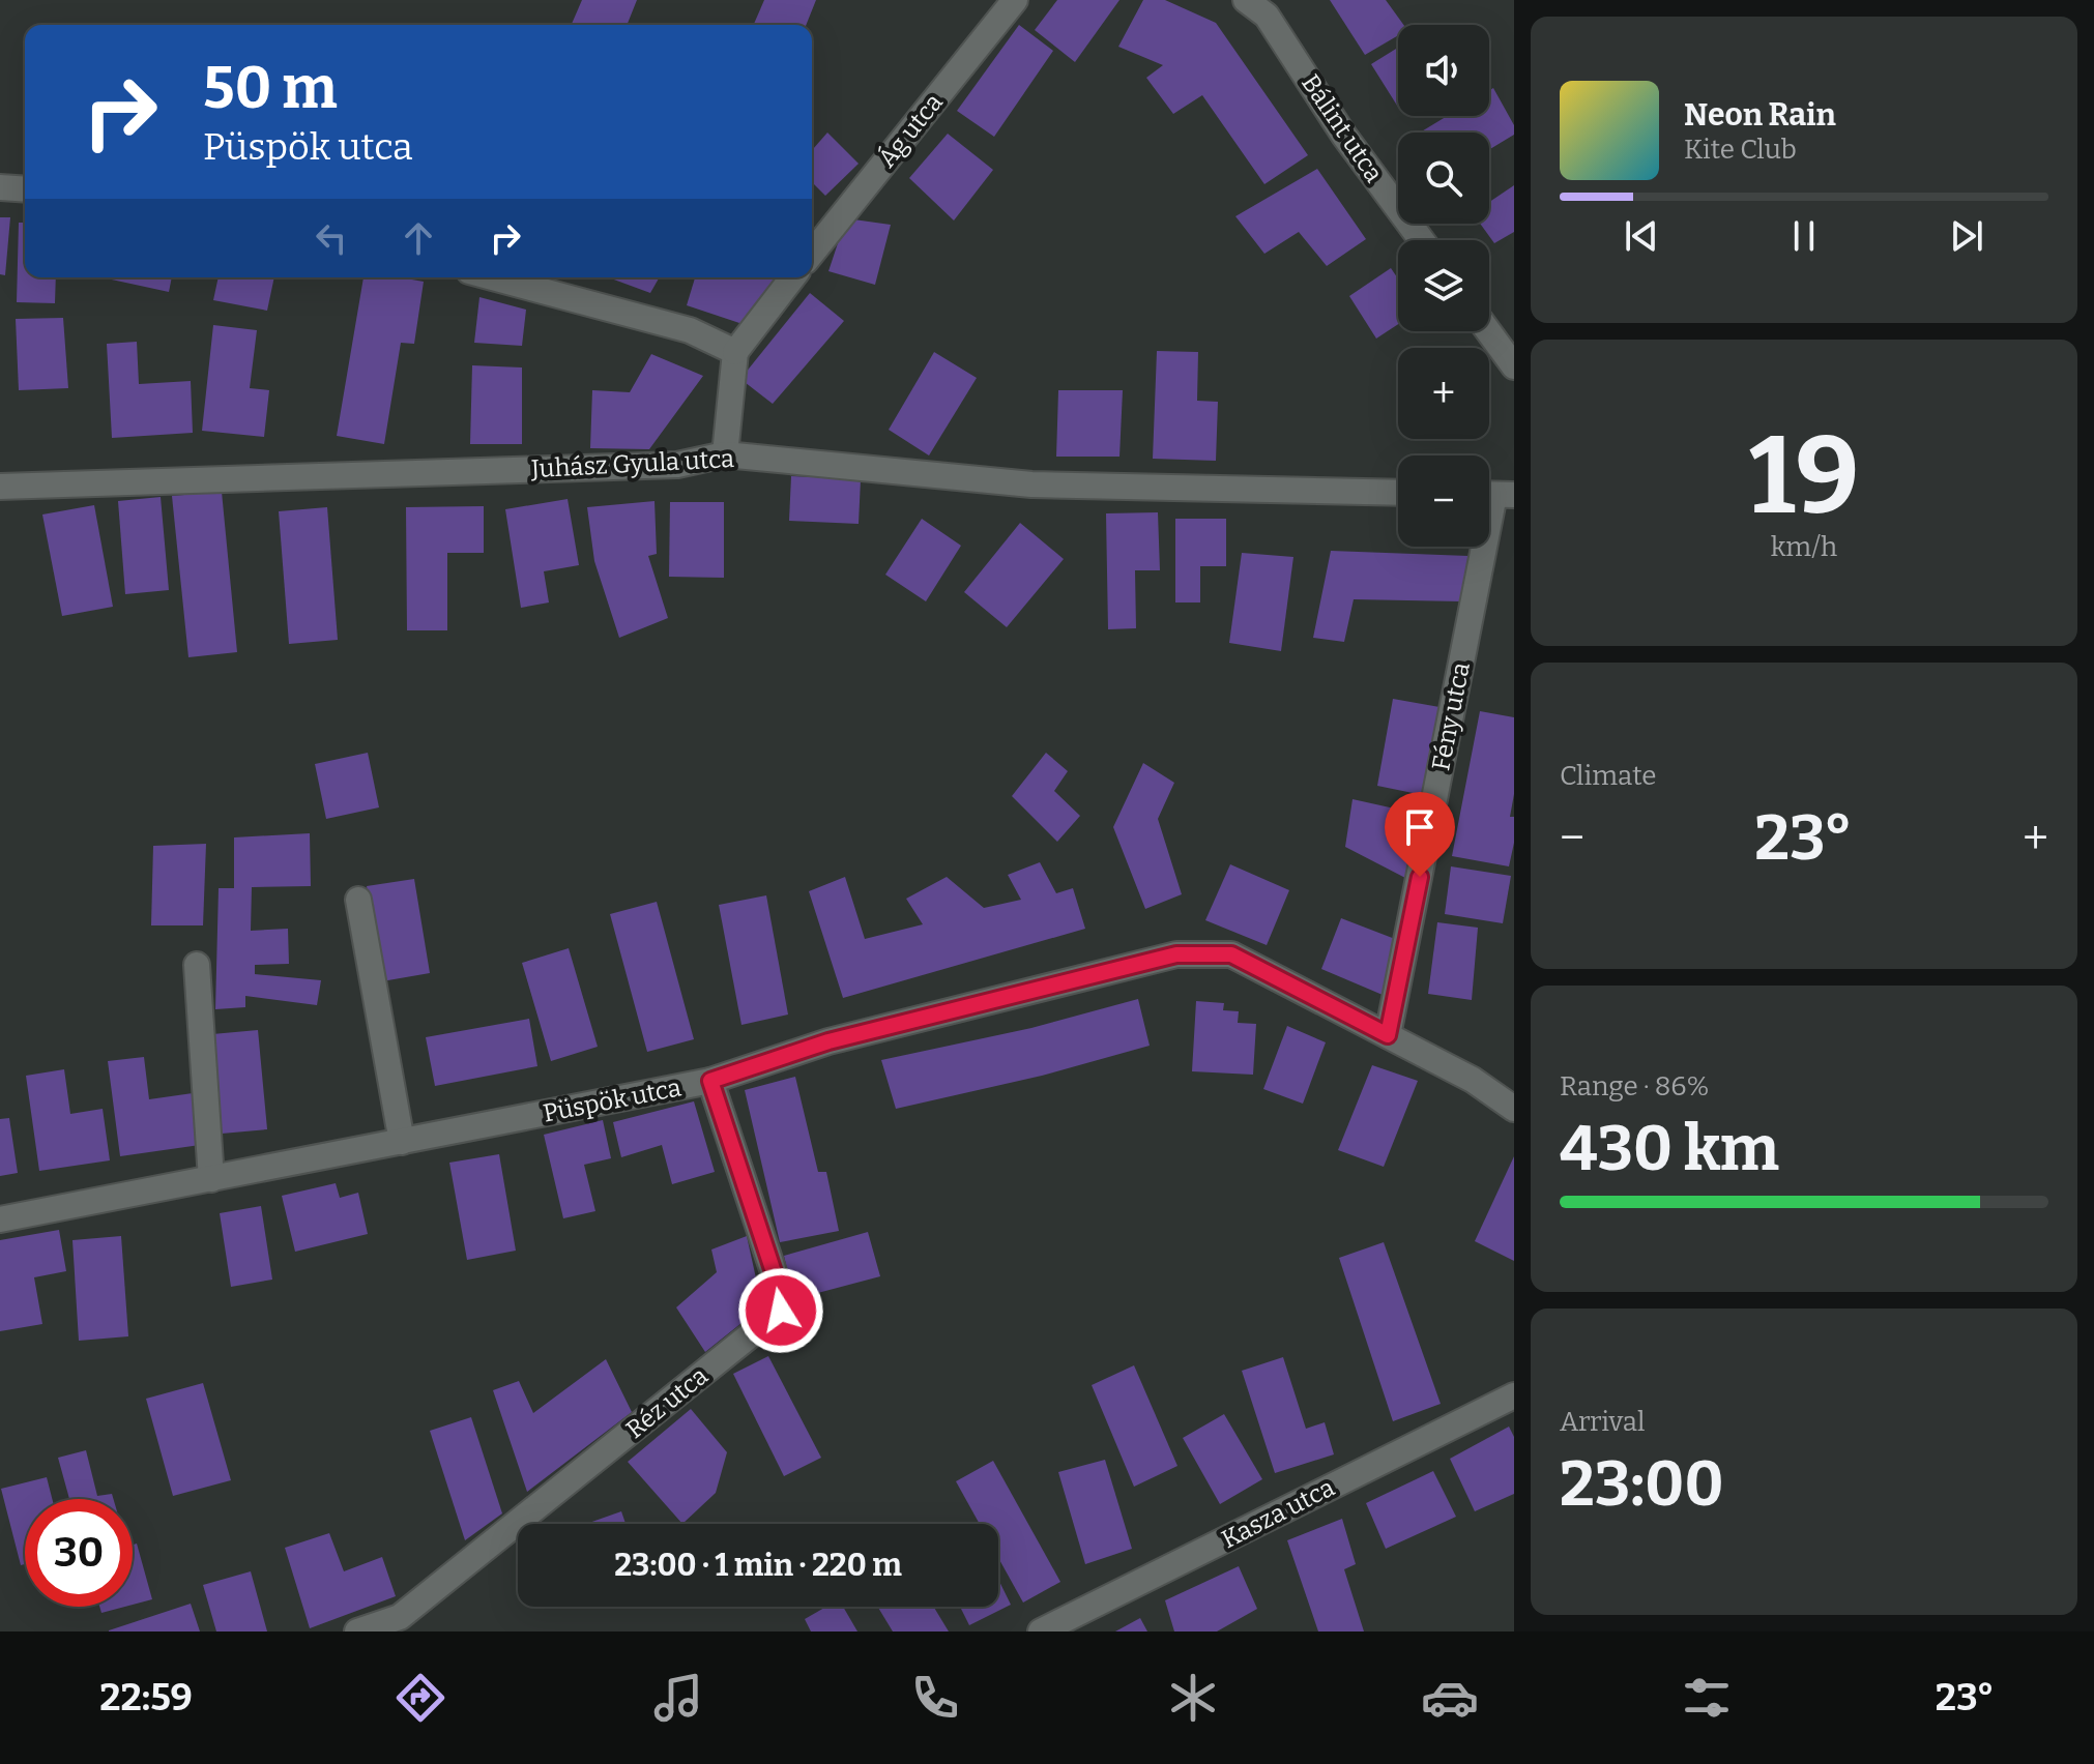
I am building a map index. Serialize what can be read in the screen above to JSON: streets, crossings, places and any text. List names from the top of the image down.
{
  "streets": {
    "street": [
      "Bálint utca",
      "Ág utca",
      "Juhász Gyula utca",
      "Fény utca",
      "Püspök utca",
      "Réz utca",
      "Kasza utca"
    ]
  },
  "crossings": [
    ["Fény utca", "Püspök utca"],
    ["Püspök utca", "Réz utca"]
  ],
  "page": {
    "map_buttons": ["+", "−"],
    "turn": ["50 m", "Püspök utca"],
    "song": ["Neon Rain", "Kite Club"],
    "tile": [
      ["19", "km/h"],
      "Climate",
      ["Range · 86%", "430 km"],
      ["Arrival", "23:00"]
    ],
    "heat": ["−", "23°", "+"],
    "limit": "30",
    "trip": "23:00 · 1 min · 220 m",
    "tabs": ["22:59", "23°"]
  }
}
